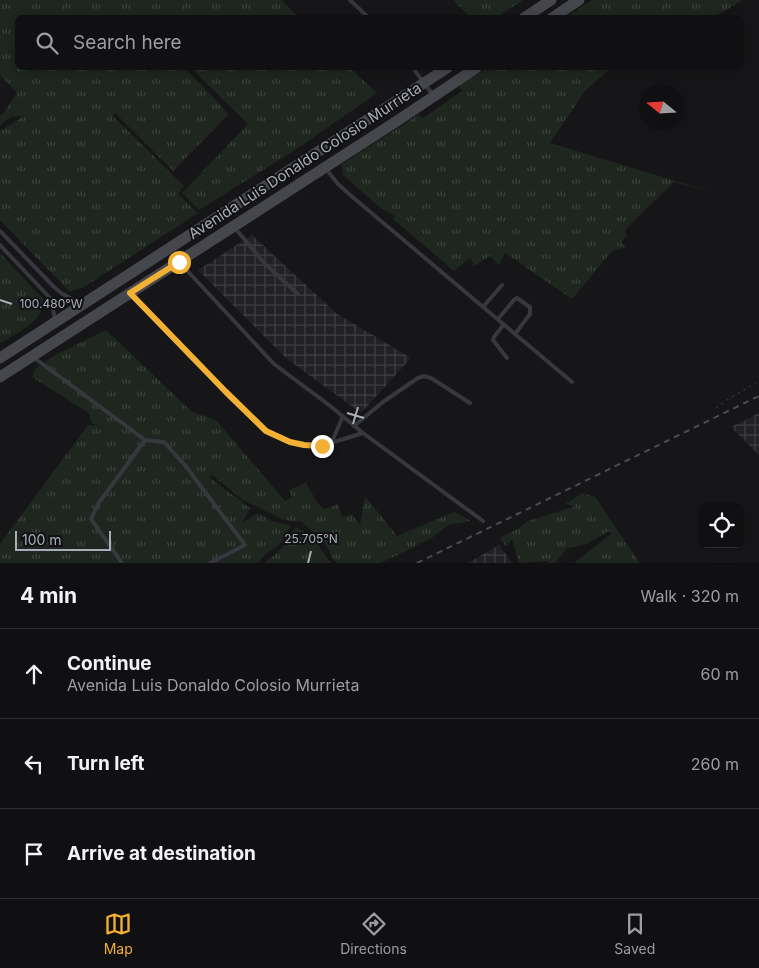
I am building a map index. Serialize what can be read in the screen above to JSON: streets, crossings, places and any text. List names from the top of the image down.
{
  "streets": {
    "main road": ["Avenida Luis Donaldo Colosio Murrieta"]
  },
  "scale_bar": "100 m",
  "north": "left",
  "page": {
    "search": "Search here",
    "scale": "100 m",
    "heading": ["4 min", "Walk · 320 m"],
    "list": [
      ["Continue", "Avenida Luis Donaldo Colosio Murrieta", "60 m"],
      ["Turn left", "260 m"],
      "Arrive at destination"
    ],
    "nav": ["Map", "Directions", "Saved"]
  },
  "coordinates": ["100.480°W", "25.705°N"]
}
